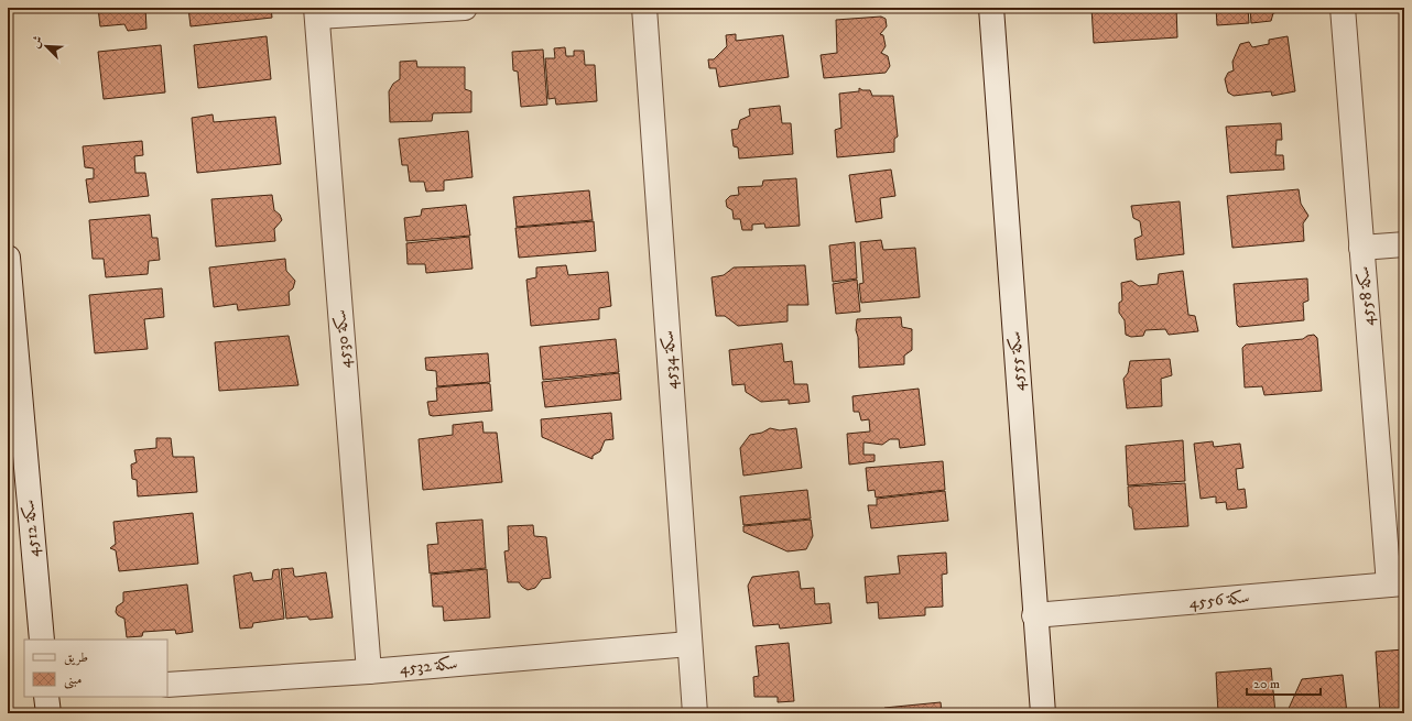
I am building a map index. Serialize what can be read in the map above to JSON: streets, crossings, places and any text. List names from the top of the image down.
{
  "streets": {
    "street": [
      "سكة 4558",
      "سكة 4530",
      "سكة 4534",
      "سكة 4555",
      "سكة 4512",
      "سكة 4556",
      "سكة 4532"
    ]
  },
  "crossings": [
    ["سكة 4558", "سكة 4556"],
    ["سكة 4530", "سكة 4532"],
    ["سكة 4534", "سكة 4532"],
    ["سكة 4555", "سكة 4556"]
  ],
  "legend": ["طريق", "مبنى"],
  "scale_bar": "20 m",
  "north": "top left"
}
